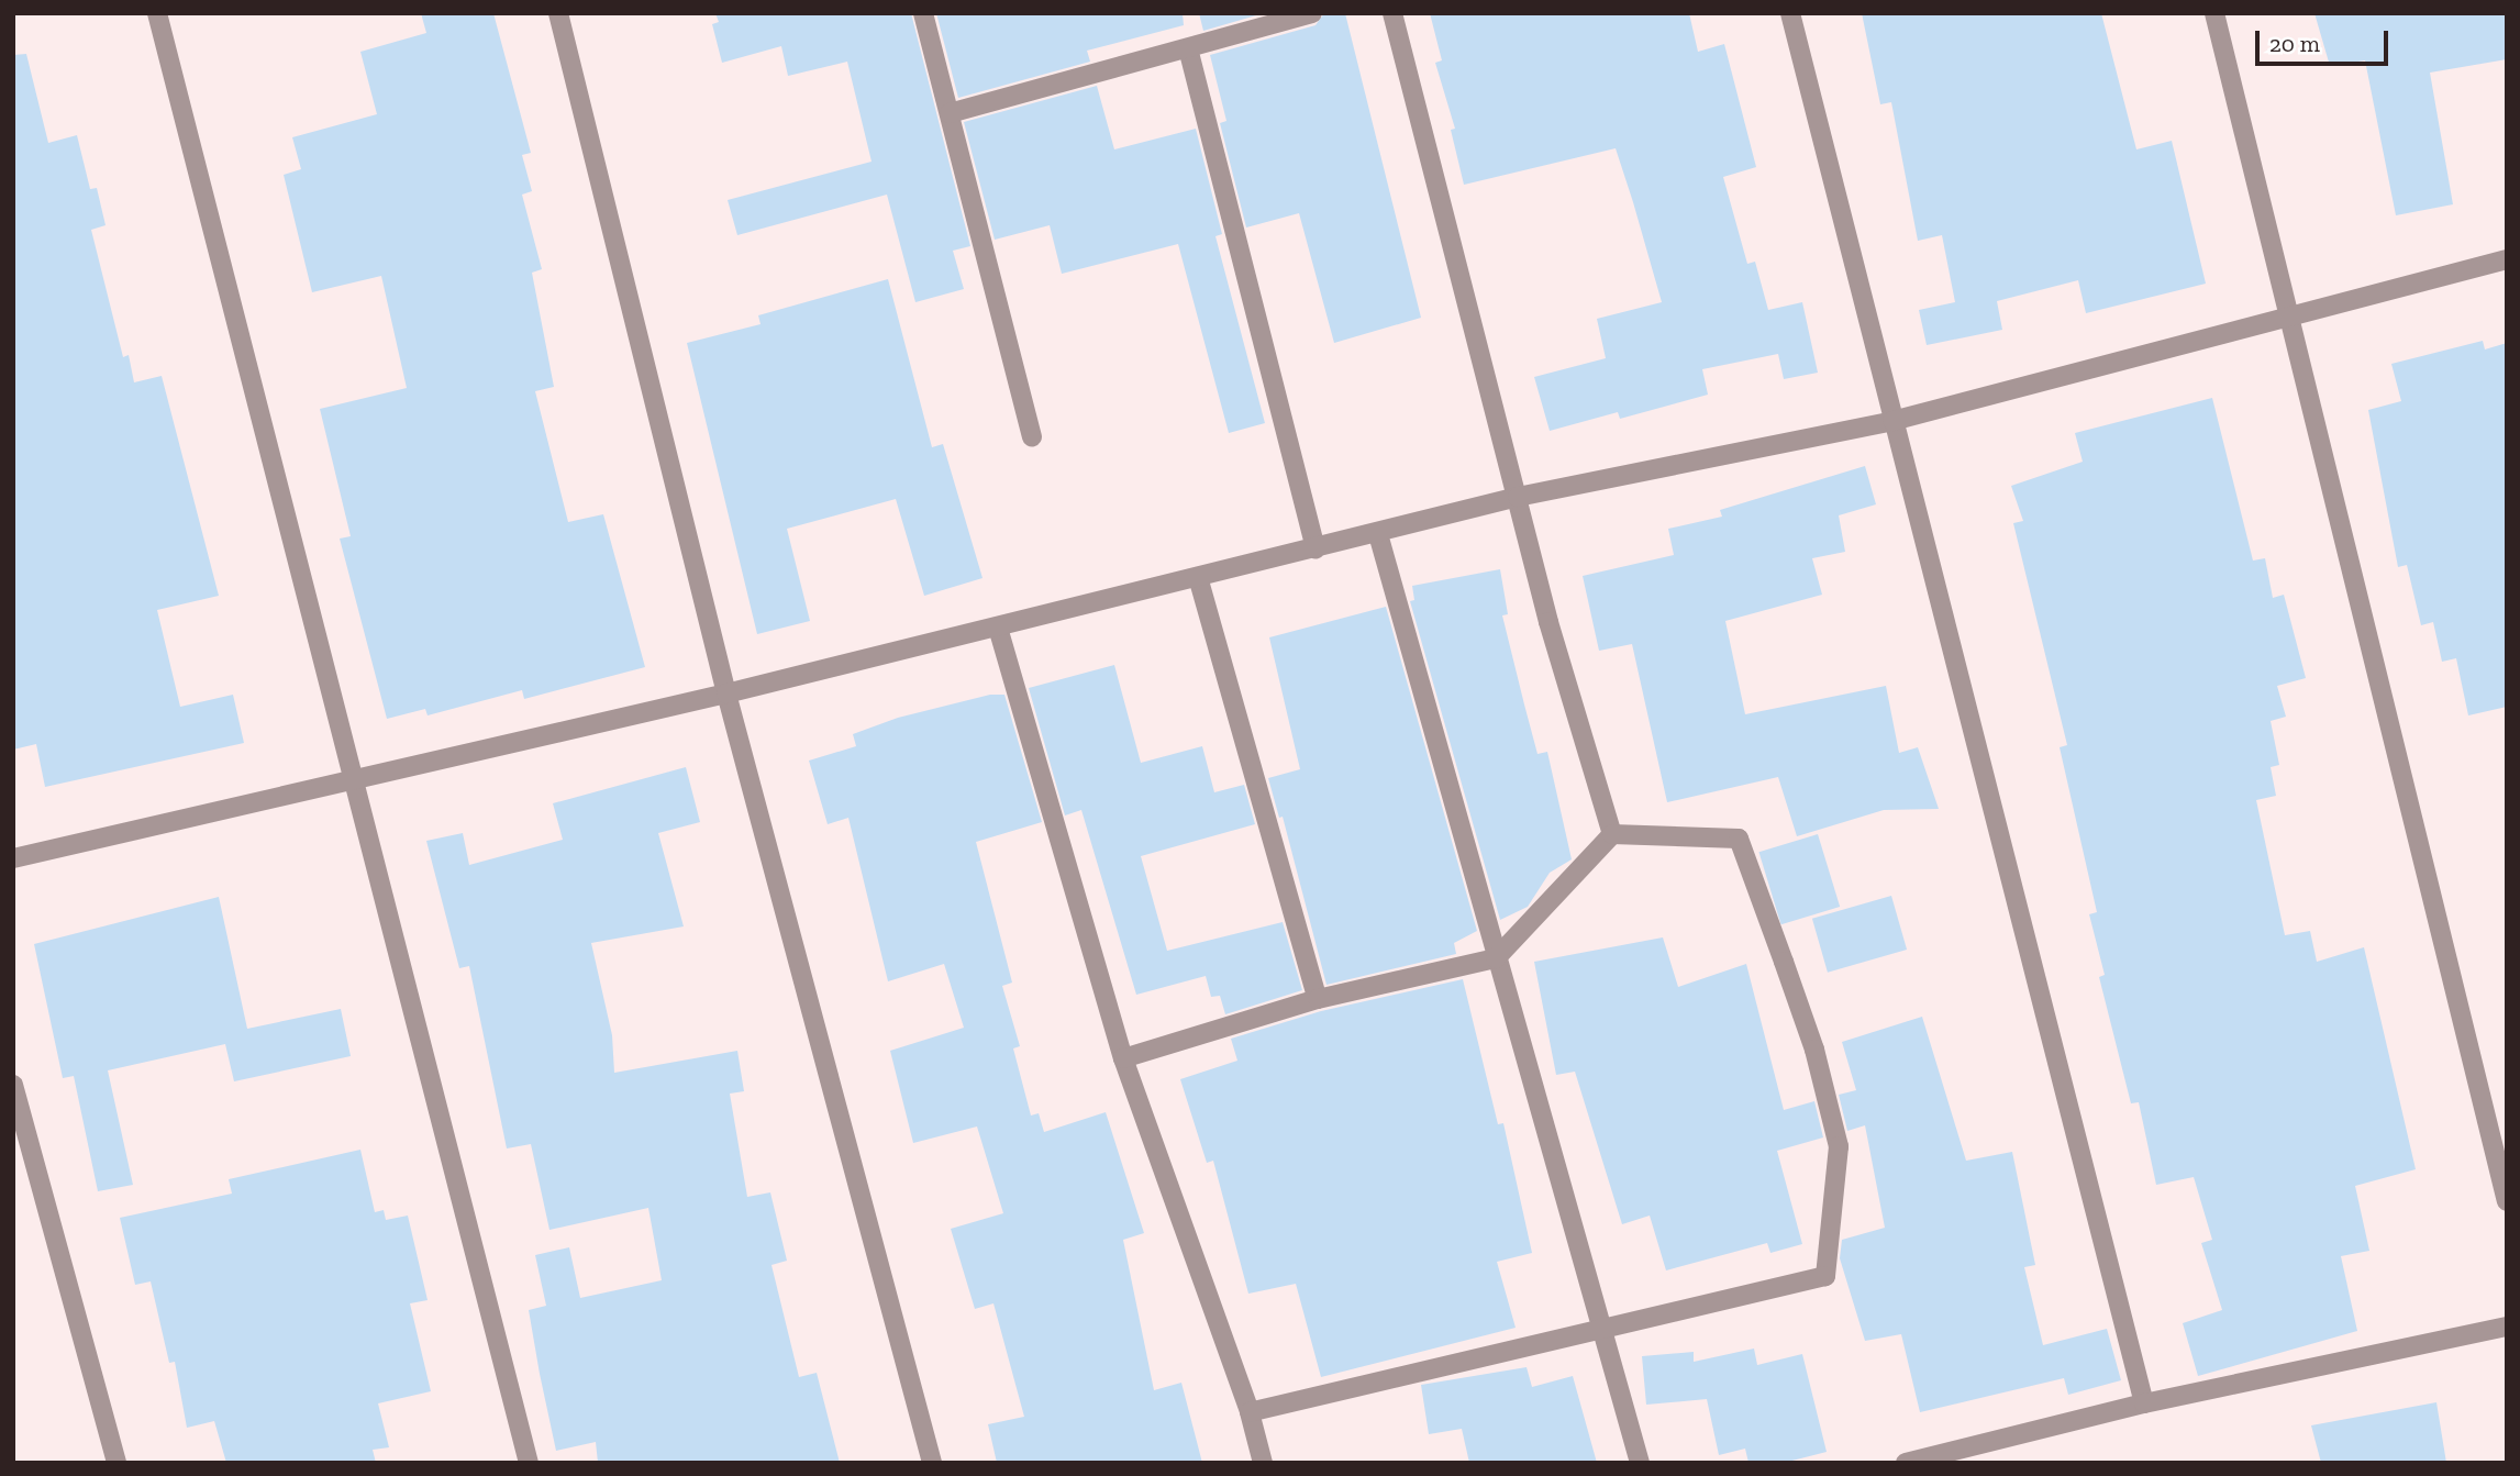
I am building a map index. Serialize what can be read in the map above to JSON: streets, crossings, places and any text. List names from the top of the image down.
{
  "scale_bar": "20 m"
}
